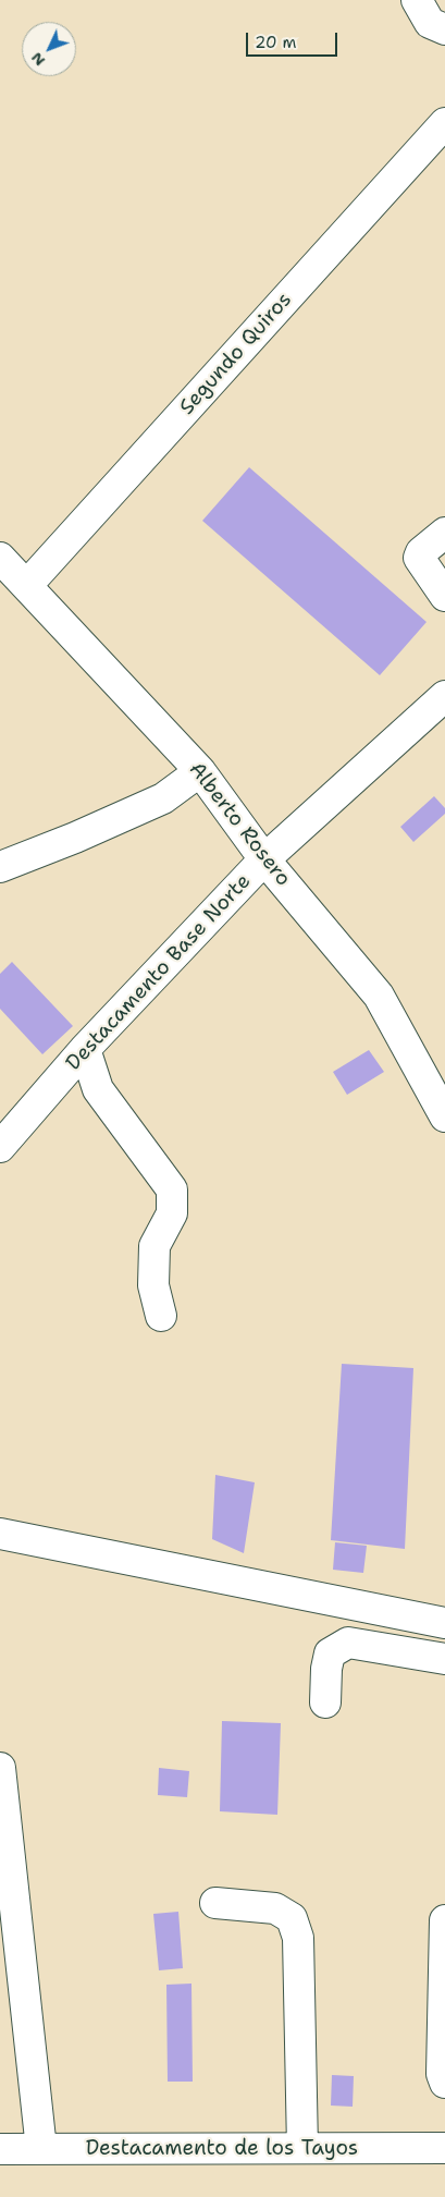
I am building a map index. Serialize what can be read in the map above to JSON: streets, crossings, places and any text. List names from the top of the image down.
{
  "streets": {
    "street": [
      "Segundo Quiros",
      "Alberto Rosero",
      "Destacamento Base Norte",
      "Destacamento de los Tayos"
    ]
  },
  "crossings": [
    ["Segundo Quiros", "Alberto Rosero"],
    ["Alberto Rosero", "Destacamento Base Norte"]
  ],
  "scale_bar": "20 m",
  "north": "bottom left"
}
